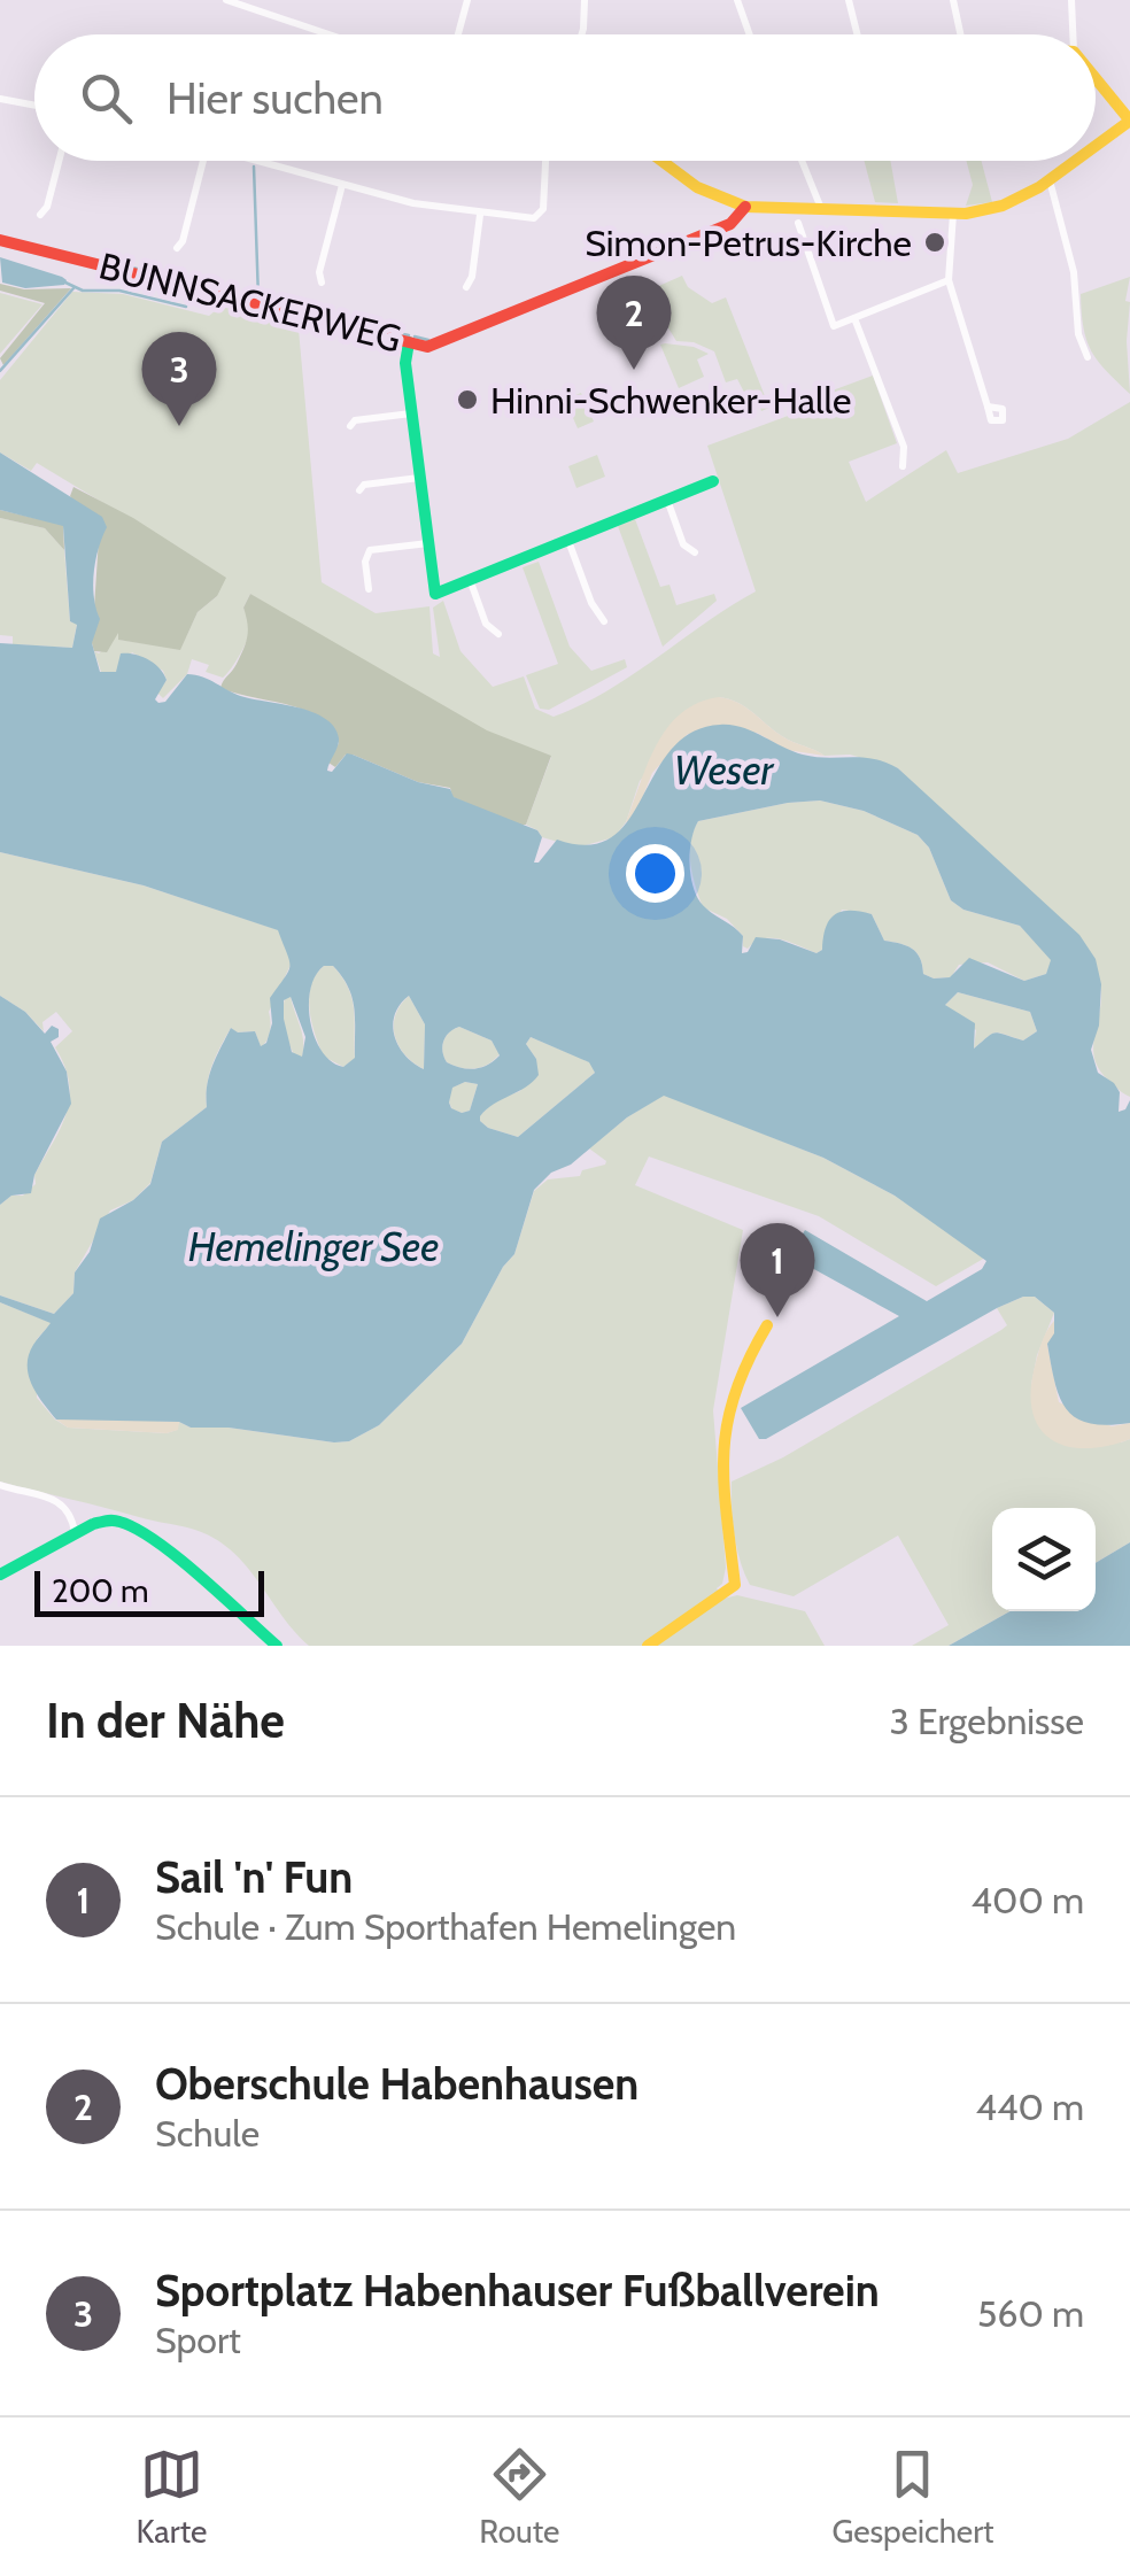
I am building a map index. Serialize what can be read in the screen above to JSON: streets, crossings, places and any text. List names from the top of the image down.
{
  "streets": {
    "street": ["BUNNSACKERWEG"]
  },
  "water": ["Weser", "Hemelinger See"],
  "places": ["Simon-Petrus-Kirche", "Hinni-Schwenker-Halle"],
  "scale_bar": "200 m",
  "page": {
    "search": "Hier suchen",
    "pins": ["2", "3", "1"],
    "scale": "200 m",
    "heading": ["In der Nähe", "3 Ergebnisse"],
    "list": [
      {
        "mark": "1",
        "name": "Sail 'n' Fun",
        "note": "Schule · Zum Sporthafen Hemelingen",
        "value": "400 m"
      },
      {
        "mark": "2",
        "name": "Oberschule Habenhausen",
        "note": "Schule",
        "value": "440 m"
      },
      {
        "mark": "3",
        "name": "Sportplatz Habenhauser Fußballverein",
        "note": "Sport",
        "value": "560 m"
      }
    ],
    "nav": ["Karte", "Route", "Gespeichert"]
  }
}
